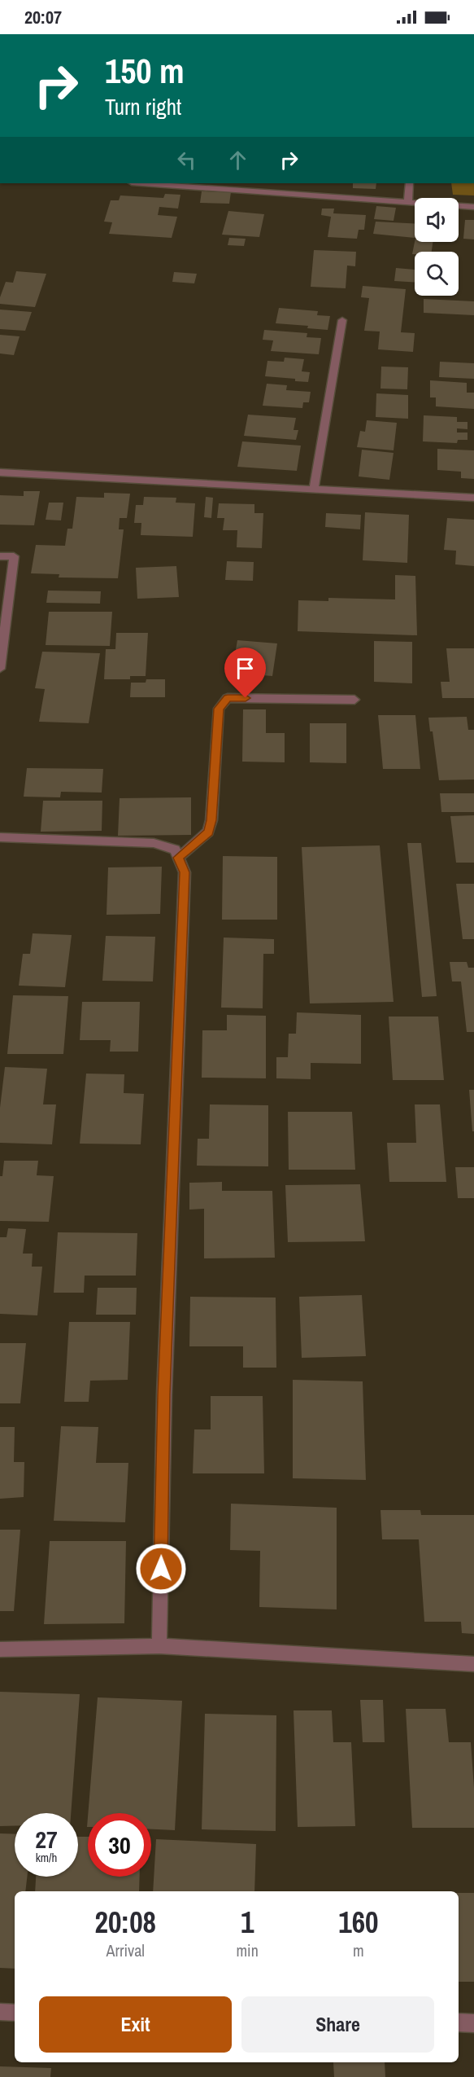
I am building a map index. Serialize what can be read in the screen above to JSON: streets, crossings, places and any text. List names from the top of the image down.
{
  "page": {
    "status": "20:07",
    "turn": ["150 m", "Turn right"],
    "speed": "27 km/h",
    "limit": "30",
    "eta": [
      "20:08",
      "Arrival",
      "1",
      "min",
      "160",
      "m"
    ],
    "buttons": ["Exit", "Share"]
  }
}
